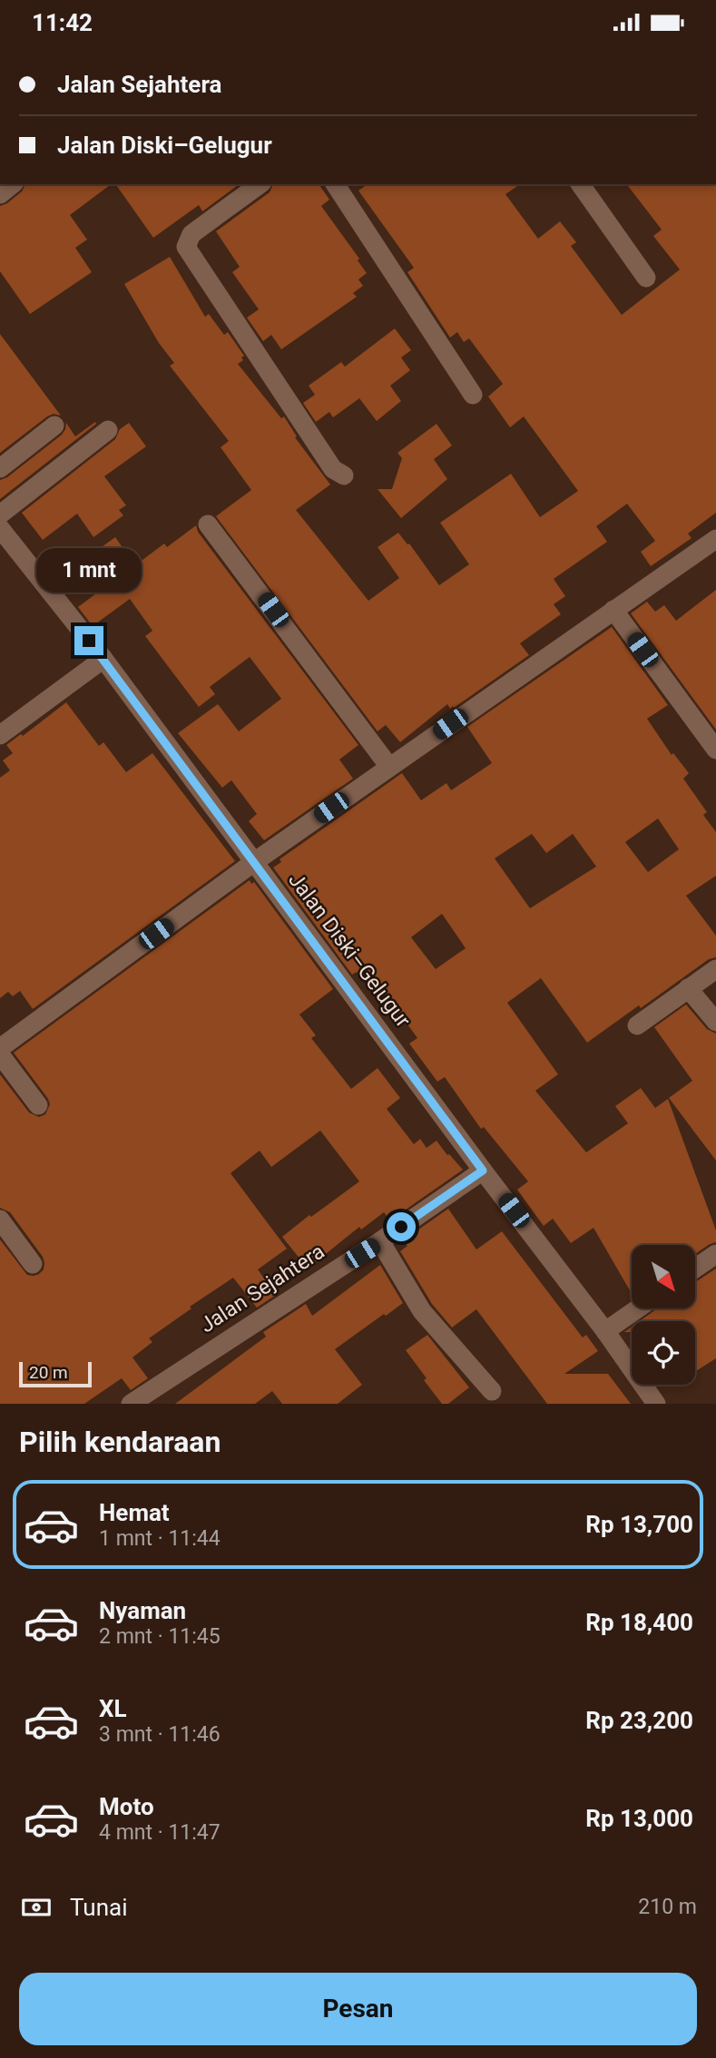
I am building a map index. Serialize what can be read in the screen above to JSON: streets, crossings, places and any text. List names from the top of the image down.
{
  "streets": {
    "street": ["Jalan Diski–Gelugur", "Jalan Sejahtera"]
  },
  "crossings": [
    ["Jalan Diski–Gelugur", "Jalan Sejahtera"]
  ],
  "scale_bar": "20 m",
  "north": "bottom right",
  "page": {
    "status": "11:42",
    "banner": ["Jalan Sejahtera", "Jalan Diski–Gelugur"],
    "bubble": "1 mnt",
    "scale": "20 m",
    "heading": "Pilih kendaraan",
    "list": [
      {
        "name": "Hemat",
        "note": "1 mnt · 11:44",
        "value": "Rp 13,700"
      },
      {
        "name": "Nyaman",
        "note": "2 mnt · 11:45",
        "value": "Rp 18,400"
      },
      {
        "name": "XL",
        "note": "3 mnt · 11:46",
        "value": "Rp 23,200"
      },
      {
        "name": "Moto",
        "note": "4 mnt · 11:47",
        "value": "Rp 13,000"
      }
    ],
    "pay": ["Tunai", "210 m"],
    "buttons": "Pesan"
  }
}
